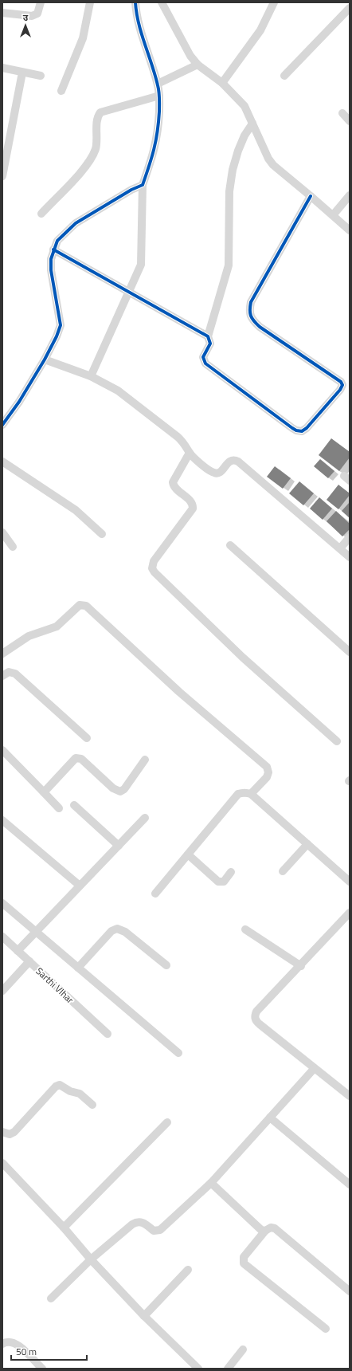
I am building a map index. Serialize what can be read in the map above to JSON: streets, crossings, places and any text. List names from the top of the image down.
{
  "streets": {
    "street": ["Sarthi VIhar"]
  },
  "scale_bar": "50 m",
  "north": "top"
}
